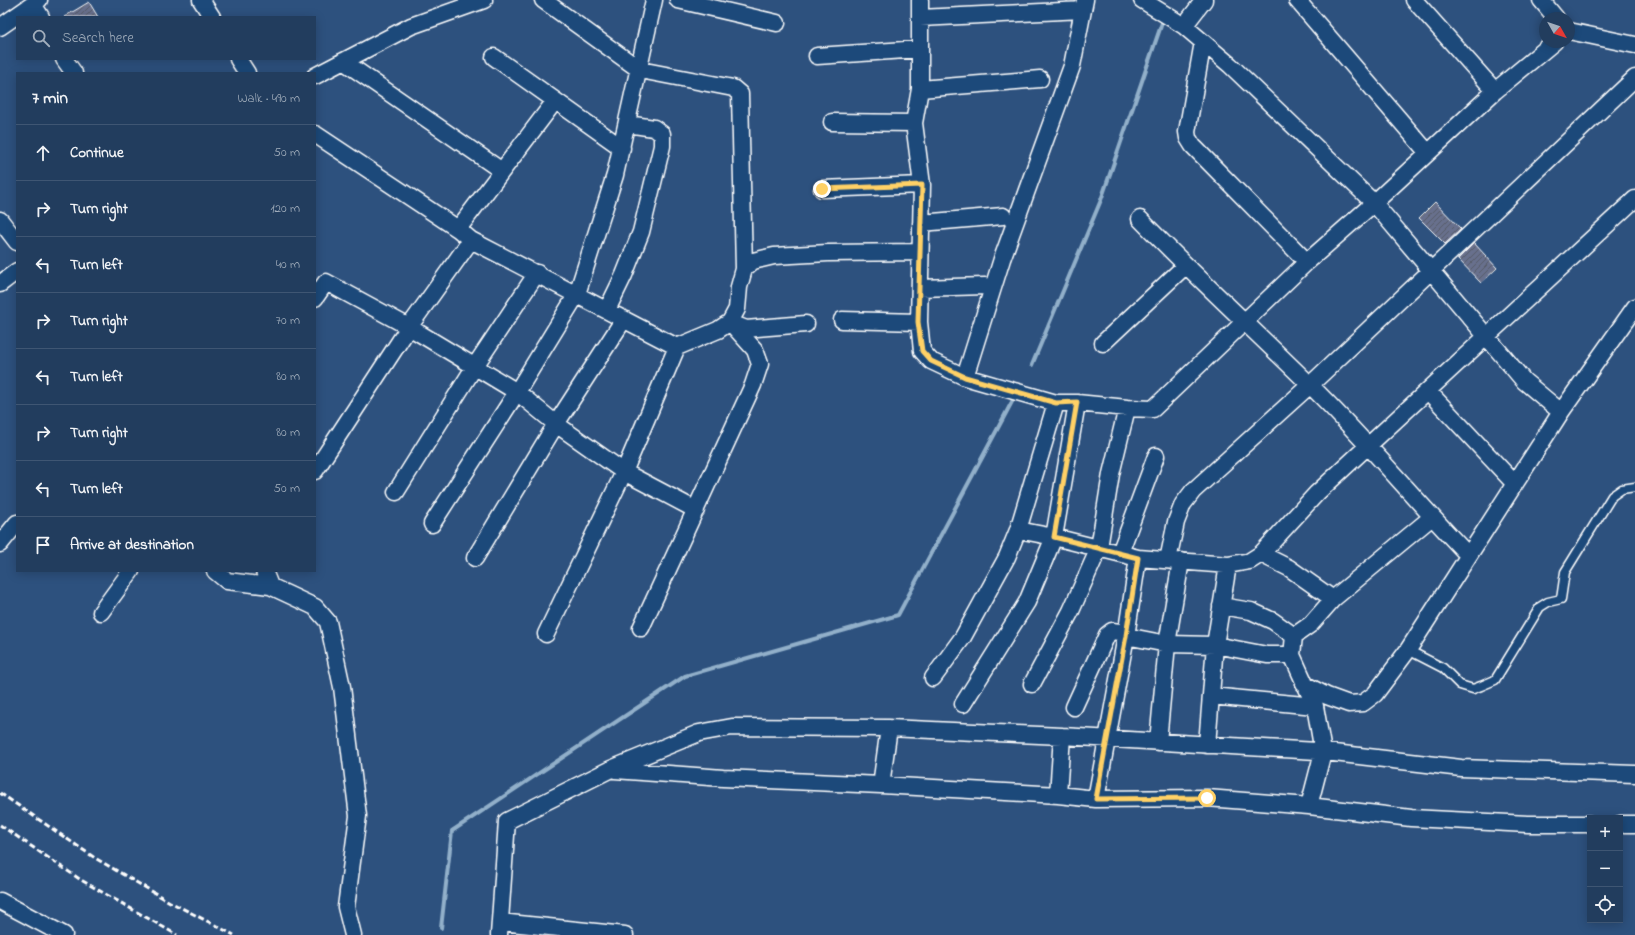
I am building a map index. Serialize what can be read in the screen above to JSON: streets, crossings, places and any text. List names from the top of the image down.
{
  "north": "bottom right",
  "page": {
    "search": "Search here",
    "heading": ["7 min", "Walk · 490 m"],
    "list": [
      ["Continue", "50 m"],
      ["Turn right", "120 m"],
      ["Turn left", "40 m"],
      ["Turn right", "70 m"],
      ["Turn left", "80 m"],
      ["Turn right", "80 m"],
      ["Turn left", "50 m"],
      "Arrive at destination"
    ],
    "map_buttons": ["+", "−"]
  }
}
